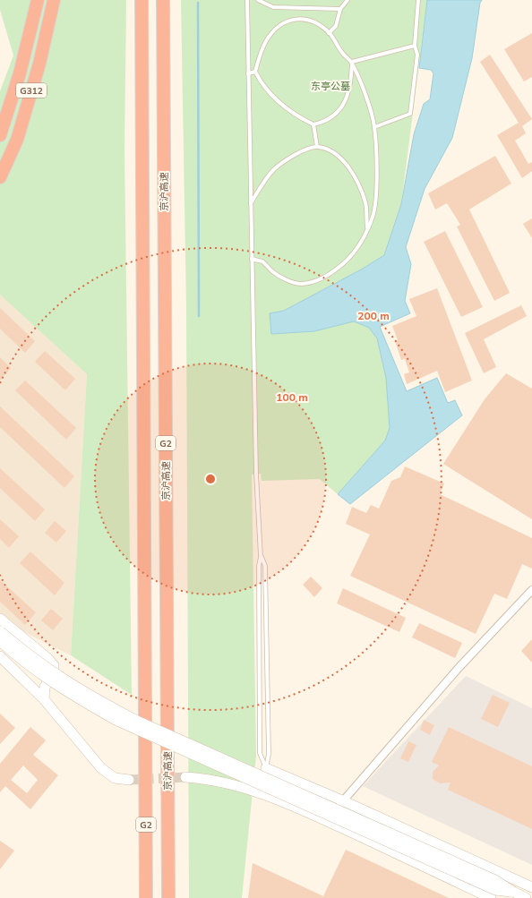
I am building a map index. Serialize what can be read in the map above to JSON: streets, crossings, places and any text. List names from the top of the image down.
{
  "streets": {
    "highway": ["G312", "京沪高速", "G2"]
  },
  "parks": ["东亭公墓"],
  "rings": ["200 m", "100 m"]
}
